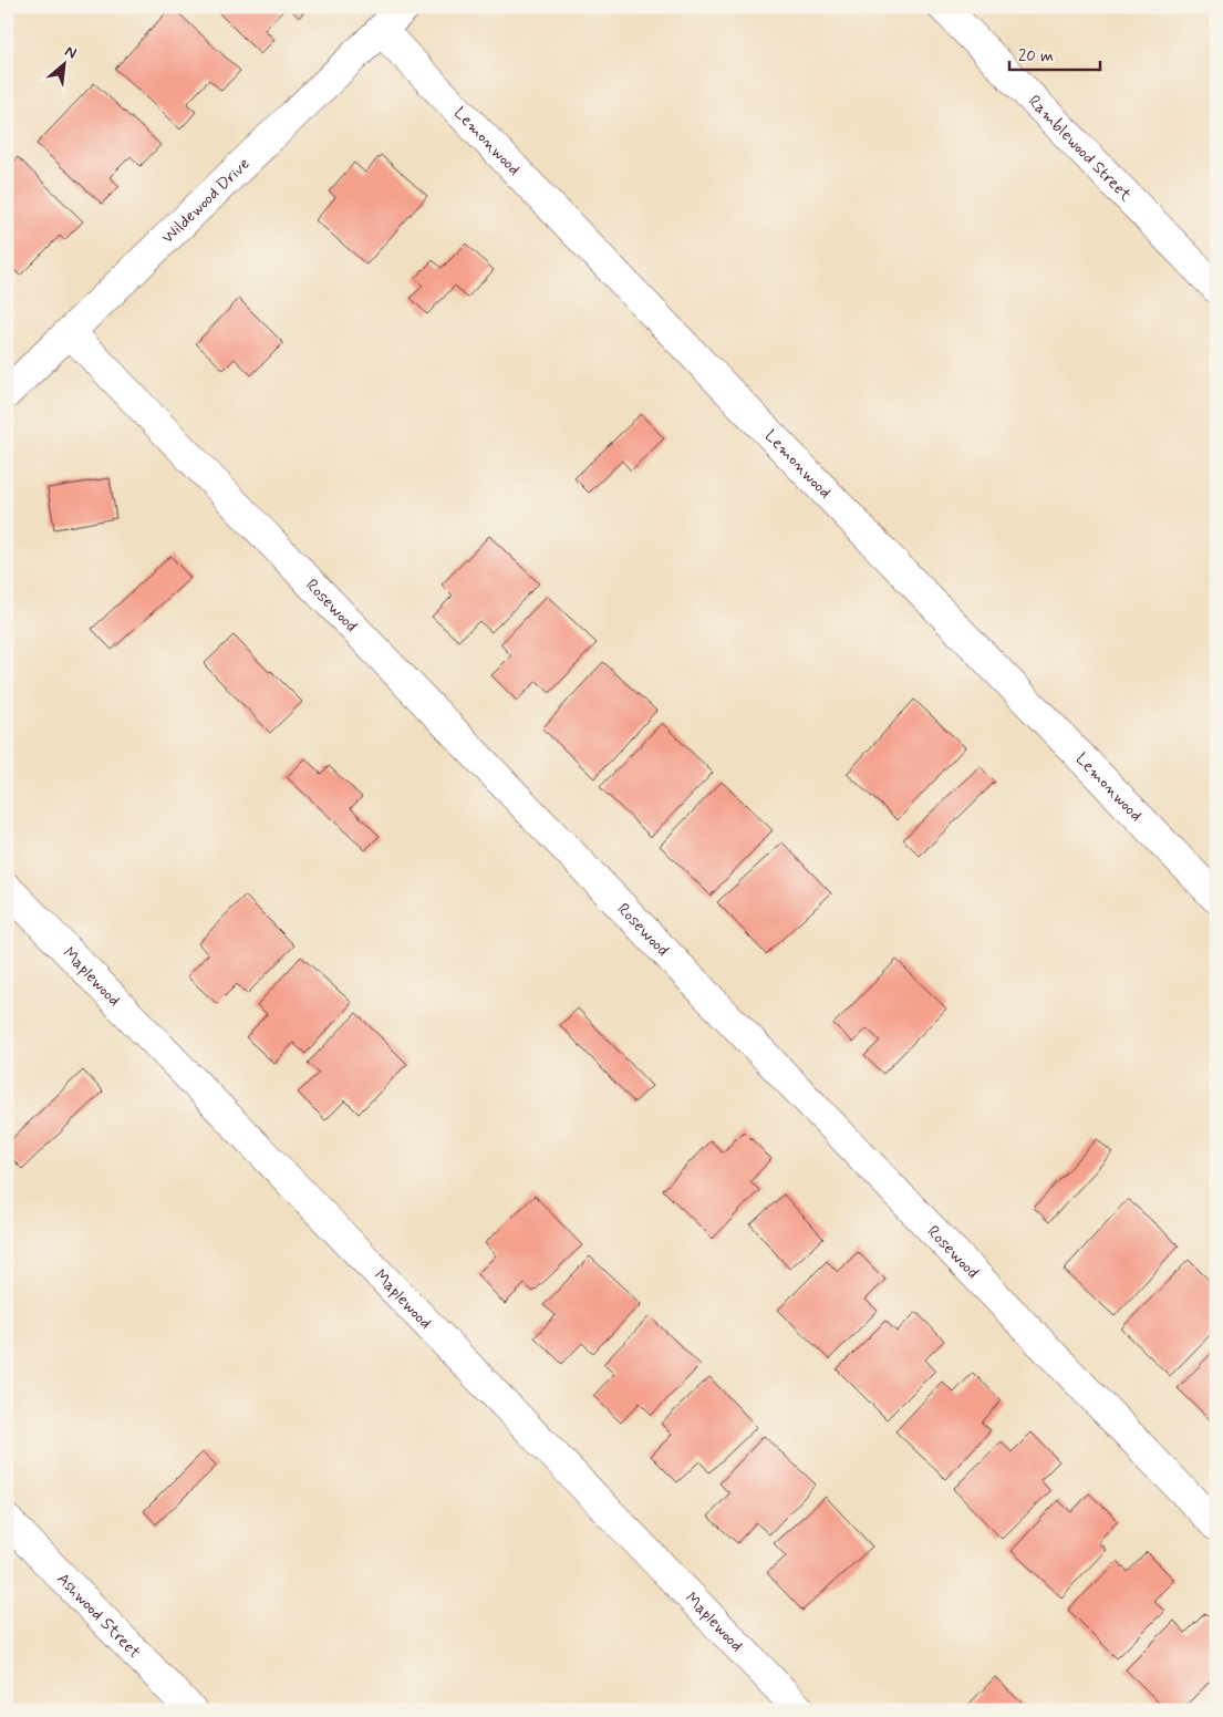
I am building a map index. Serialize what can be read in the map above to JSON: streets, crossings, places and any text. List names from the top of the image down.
{
  "streets": {
    "street": [
      "Lemonwood",
      "Ramblewood Street",
      "Wildewood Drive",
      "Rosewood",
      "Maplewood",
      "Ashwood Street"
    ]
  },
  "crossings": [
    ["Lemonwood", "Wildewood Drive"],
    ["Wildewood Drive", "Rosewood"]
  ],
  "scale_bar": "20 m",
  "north": "top right"
}
